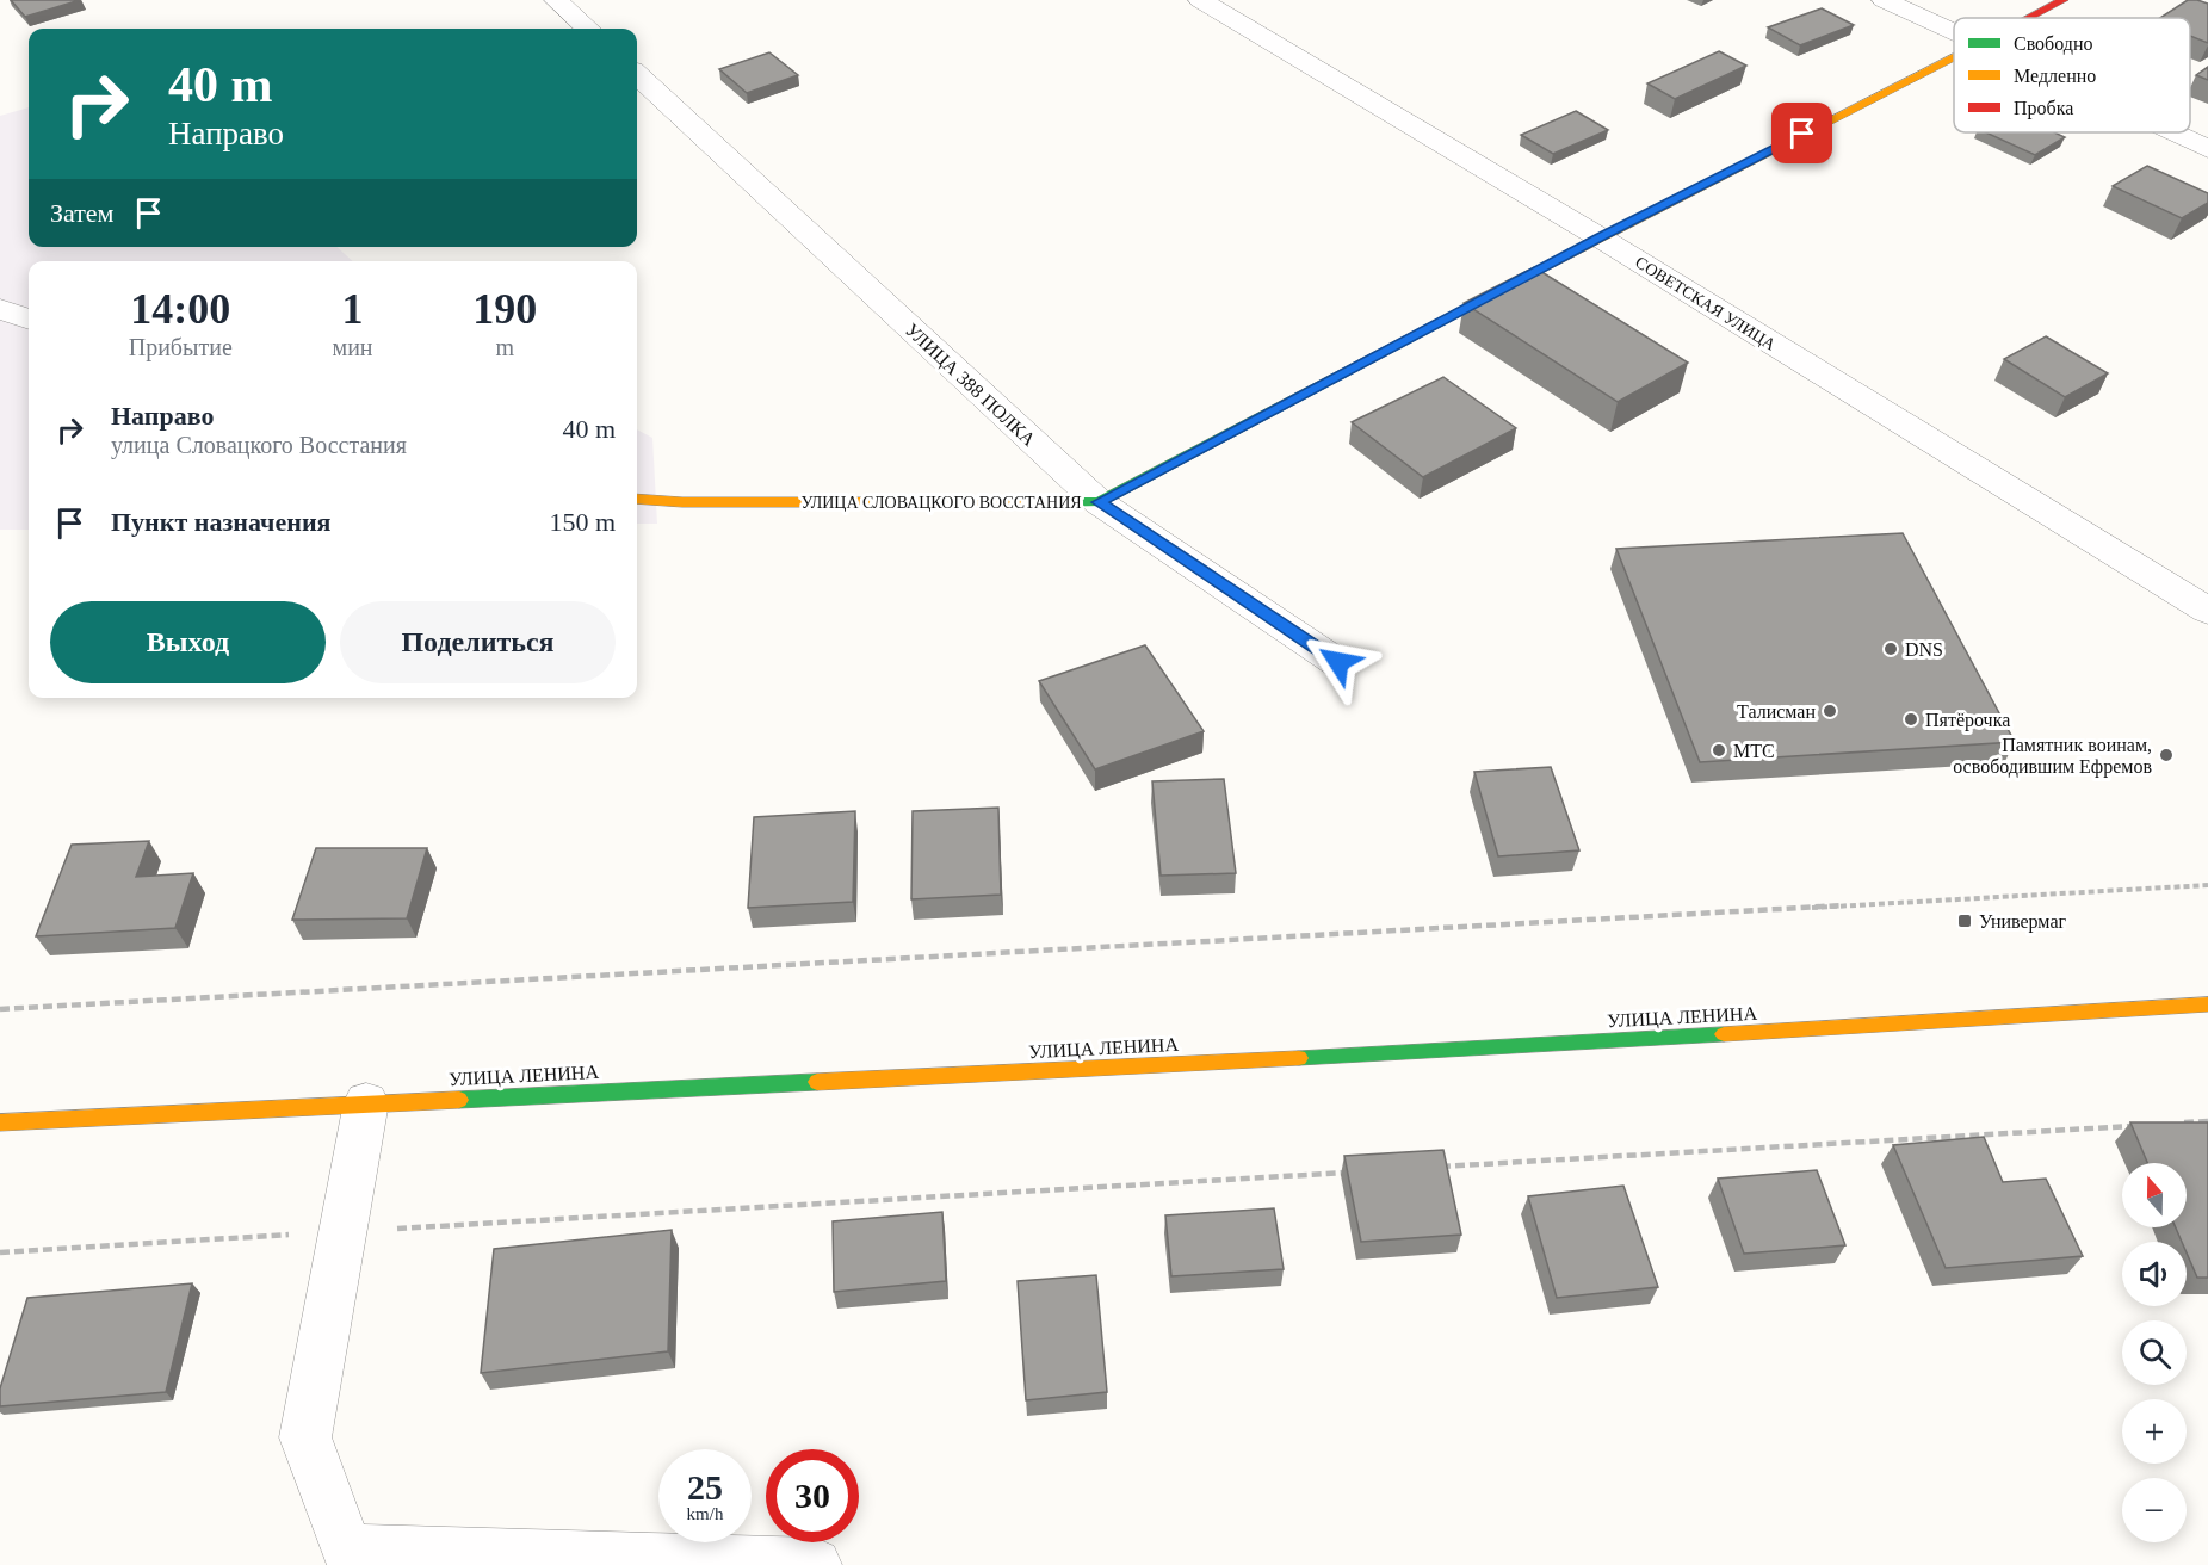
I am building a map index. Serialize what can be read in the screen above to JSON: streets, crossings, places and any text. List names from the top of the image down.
{
  "streets": {
    "street": [
      "СОВЕТСКАЯ УЛИЦА",
      "УЛИЦА 388 ПОЛКА",
      "УЛИЦА СЛОВАЦКОГО ВОССТАНИЯ",
      "УЛИЦА ЛЕНИНА"
    ]
  },
  "crossings": [
    ["СОВЕТСКАЯ УЛИЦА", "УЛИЦА СЛОВАЦКОГО ВОССТАНИЯ"],
    ["УЛИЦА 388 ПОЛКА", "УЛИЦА СЛОВАЦКОГО ВОССТАНИЯ"]
  ],
  "places": {
    "other": [
      "DNS",
      "Талисман",
      "Пятёрочка",
      "МТС",
      "Памятник воинам, освободившим Ефремов"
    ],
    "transit": ["Универмаг"]
  },
  "legend": ["Свободно", "Медленно", "Пробка"],
  "north": "top",
  "page": {
    "turn": ["40 m", "Направо"],
    "then": "Затем",
    "eta": [
      "14:00",
      "Прибытие",
      "1",
      "мин",
      "190",
      "m"
    ],
    "list": [
      {
        "name": "Направо",
        "note": "улица Словацкого Восстания",
        "value": "40 m"
      },
      {
        "name": "Пункт назначения",
        "value": "150 m"
      }
    ],
    "buttons": ["Выход", "Поделиться"],
    "map_buttons": ["+", "−"],
    "speed": "25 km/h",
    "limit": "30"
  }
}
